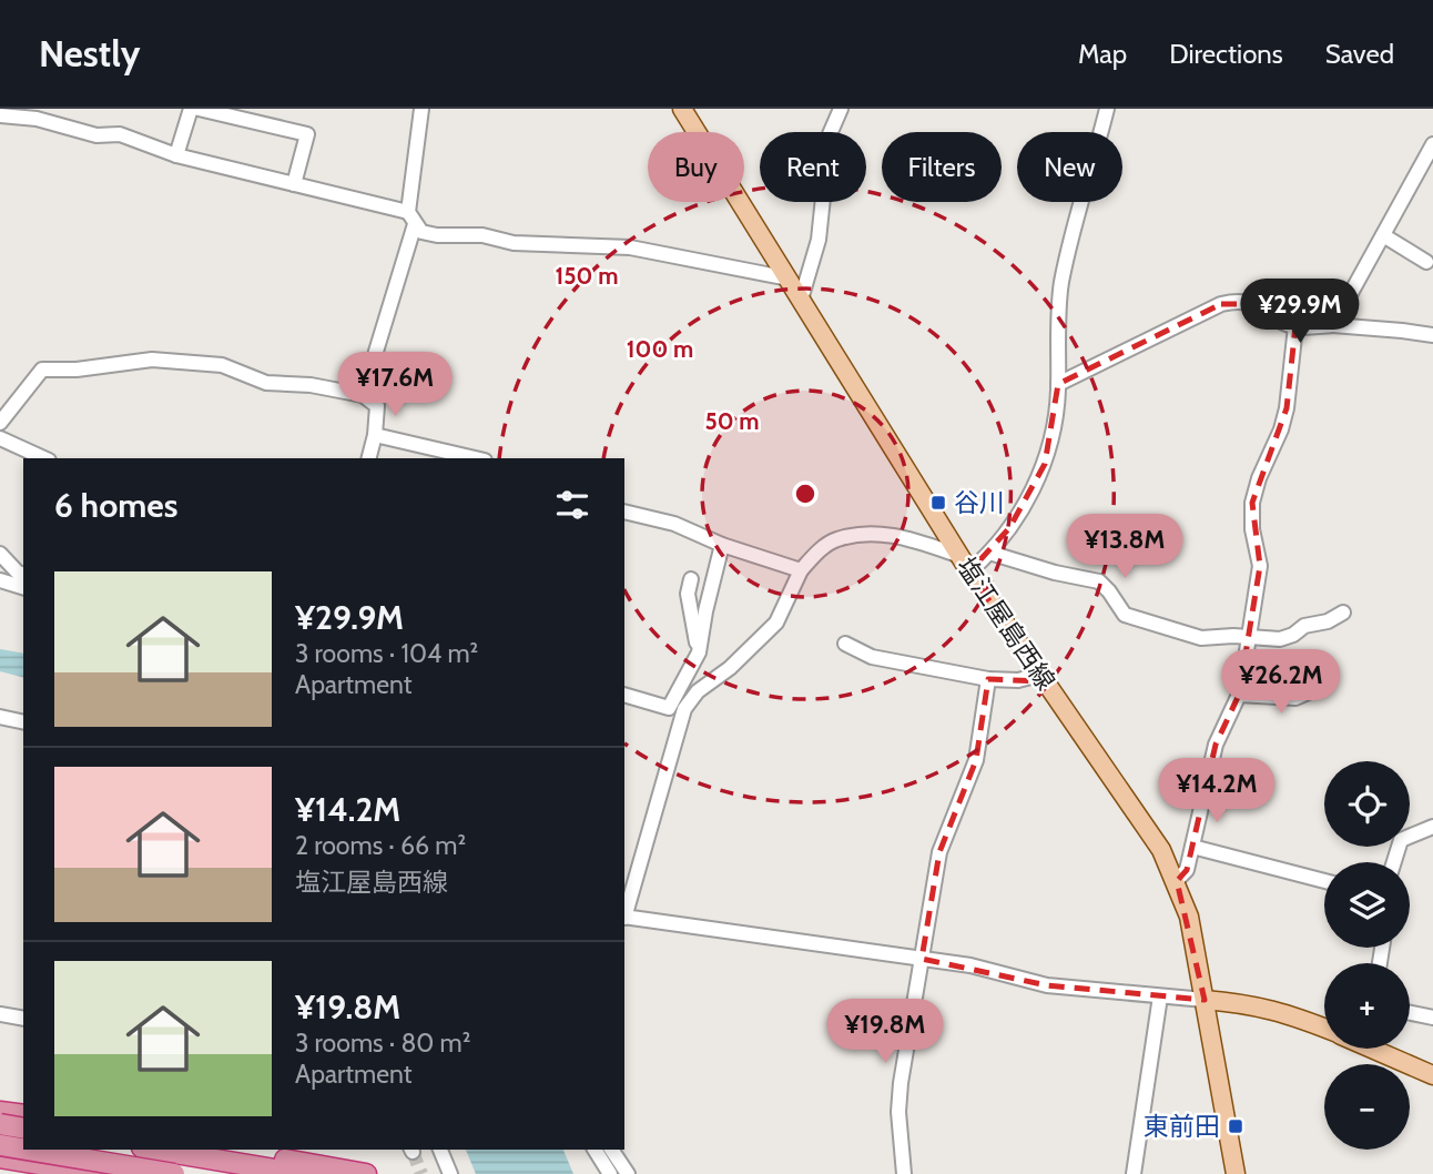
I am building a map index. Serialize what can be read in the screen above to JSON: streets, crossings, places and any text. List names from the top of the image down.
{
  "streets": {
    "main road": ["塩江屋島西線"]
  },
  "places": {
    "transit": ["谷川", "東前田"]
  },
  "page": {
    "header": "Nestly",
    "nav": ["Map", "Directions", "Saved"],
    "chip": [
      "Buy",
      "Rent",
      "Filters",
      "New"
    ],
    "price": [
      "¥29.9M",
      "¥17.6M",
      "¥13.8M",
      "¥26.2M",
      "¥14.2M",
      "¥19.8M"
    ],
    "heading": "6 homes",
    "list": [
      {
        "name": "¥29.9M",
        "note": "3 rooms · 104 m² · Apartment"
      },
      {
        "name": "¥14.2M",
        "note": "2 rooms · 66 m² · 塩江屋島西線"
      },
      {
        "name": "¥19.8M",
        "note": "3 rooms · 80 m² · Apartment"
      }
    ],
    "map_buttons": ["+", "−"]
  },
  "rings": ["150 m", "100 m", "50 m"]
}
